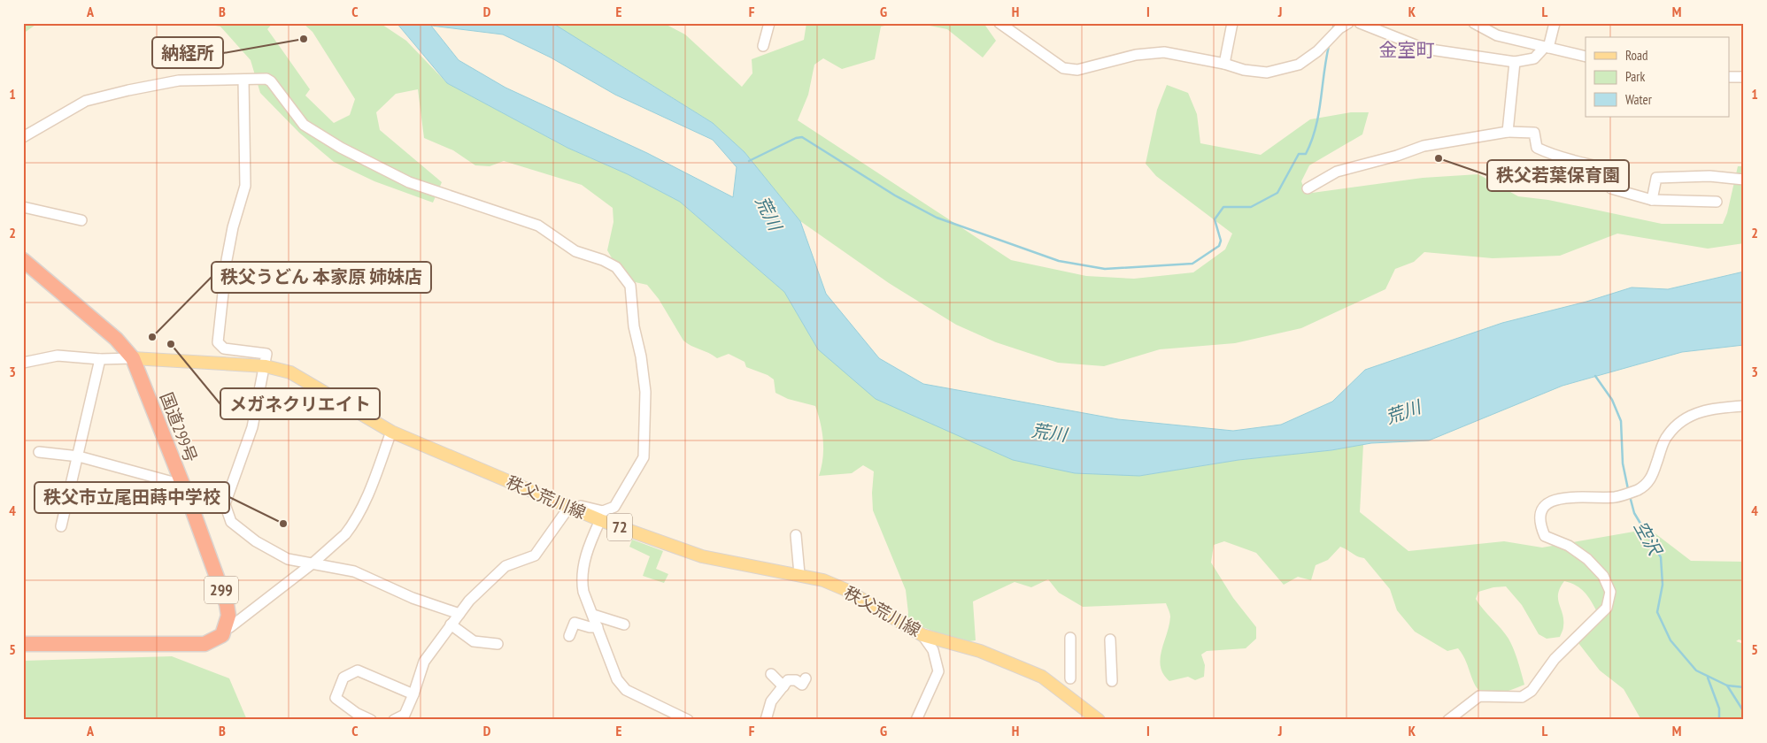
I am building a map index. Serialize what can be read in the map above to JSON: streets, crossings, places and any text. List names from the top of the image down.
{
  "streets": {
    "highway": ["国道299号", "299"],
    "main road": ["秩父荒川線", "72"]
  },
  "crossings": [
    ["国道299号", "秩父荒川線"],
    ["国道299号", "299"]
  ],
  "districts": ["金室町"],
  "water": ["荒川", "空沢"],
  "places": [
    "納経所",
    "秩父若葉保育園",
    "秩父うどん 本家原 姉妹店",
    "メガネクリエイト",
    "秩父市立尾田蒔中学校"
  ],
  "legend": ["Road", "Park", "Water"],
  "grid": {
    "columns": [
      "A",
      "B",
      "C",
      "D",
      "E",
      "F",
      "G",
      "H",
      "I",
      "J",
      "K",
      "L",
      "M"
    ],
    "rows": [
      "1",
      "2",
      "3",
      "4",
      "5"
    ]
  }
}
